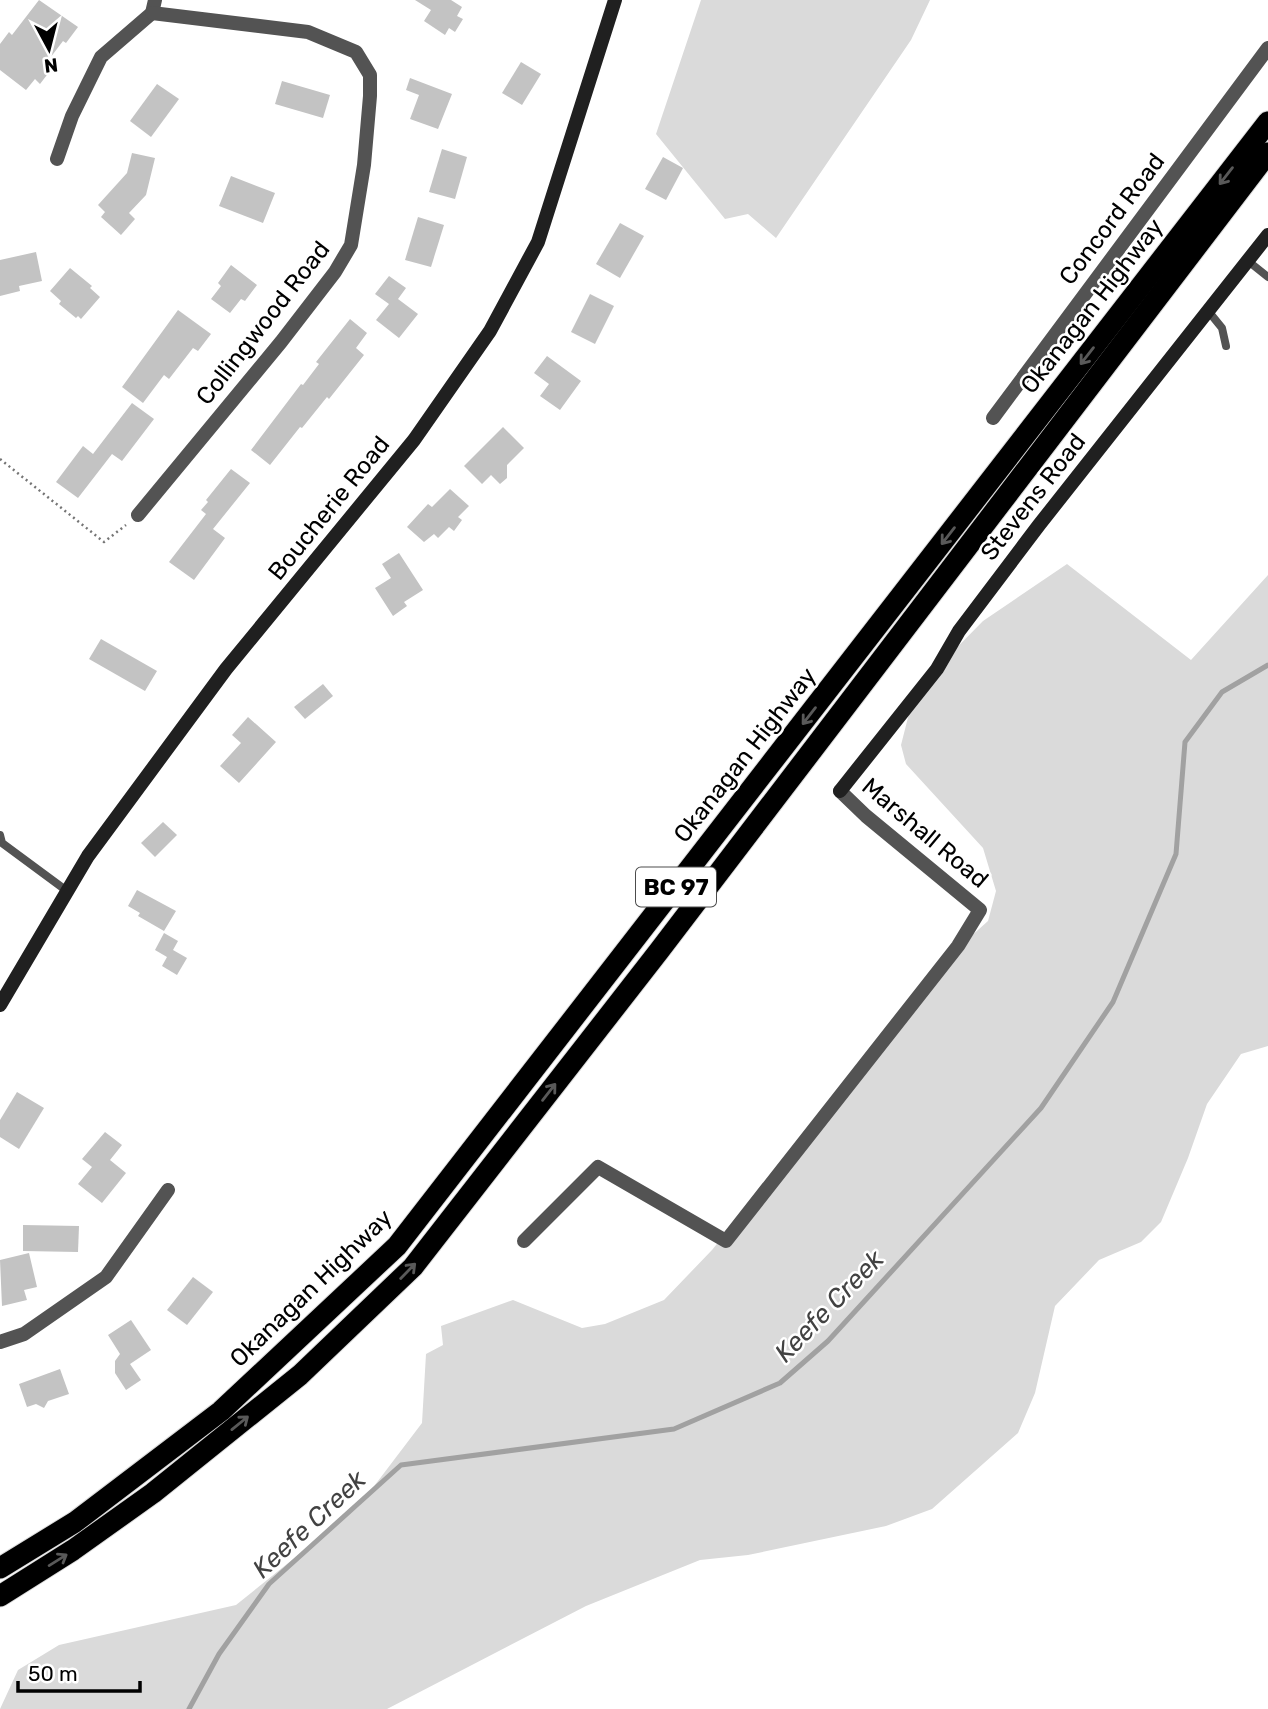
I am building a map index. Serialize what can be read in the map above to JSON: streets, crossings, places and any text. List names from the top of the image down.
{
  "streets": {
    "highway": ["Okanagan Highway", "BC 97"],
    "main road": ["Stevens Road", "Boucherie Road"],
    "street": ["Concord Road", "Collingwood Road", "Marshall Road"]
  },
  "crossings": [
    ["Stevens Road", "Marshall Road"]
  ],
  "water": ["Keefe Creek"],
  "scale_bar": "50 m",
  "north": "bottom"
}
